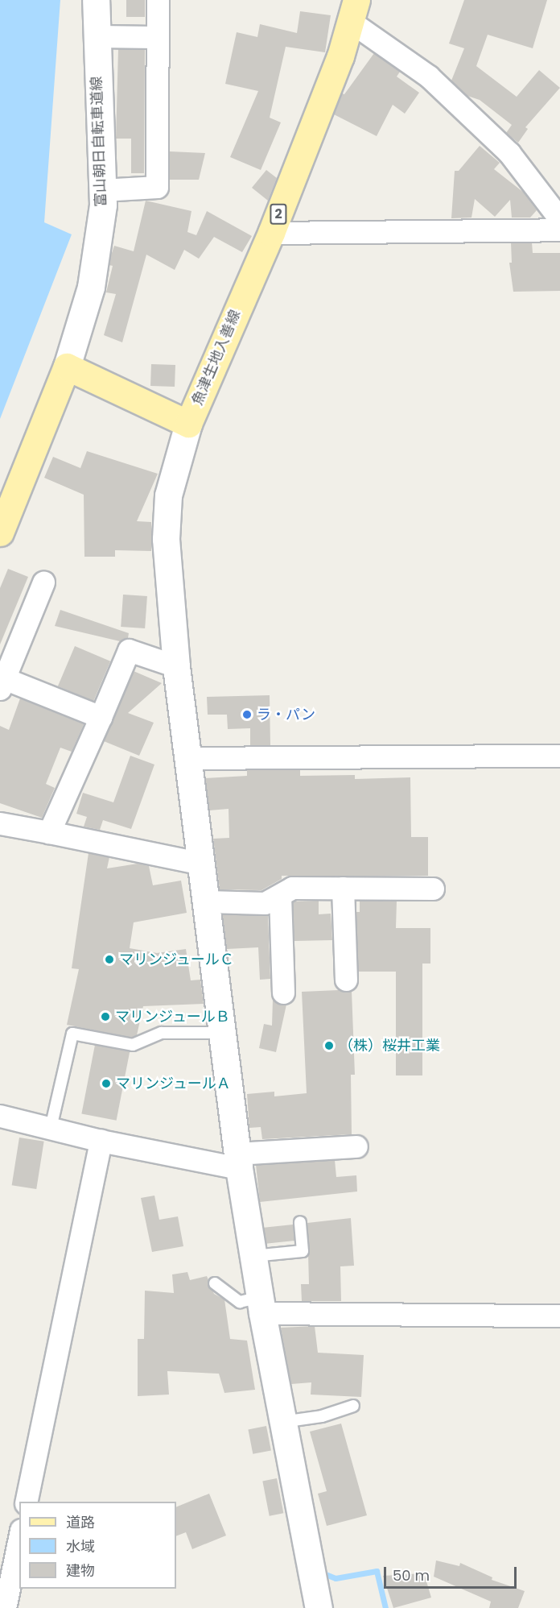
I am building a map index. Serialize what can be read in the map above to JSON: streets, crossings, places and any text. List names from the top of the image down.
{
  "streets": {
    "main road": ["2", "魚津生地入善線"],
    "street": ["富山朝日自転車道線"]
  },
  "crossings": [
    ["富山朝日自転車道線", "魚津生地入善線"]
  ],
  "places": [
    "ラ・パン",
    "マリンジュールＣ",
    "マリンジュールＢ",
    "（株）桜井工業",
    "マリンジュールＡ"
  ],
  "legend": ["道路", "水域", "建物"],
  "scale_bar": "50 m"
}
